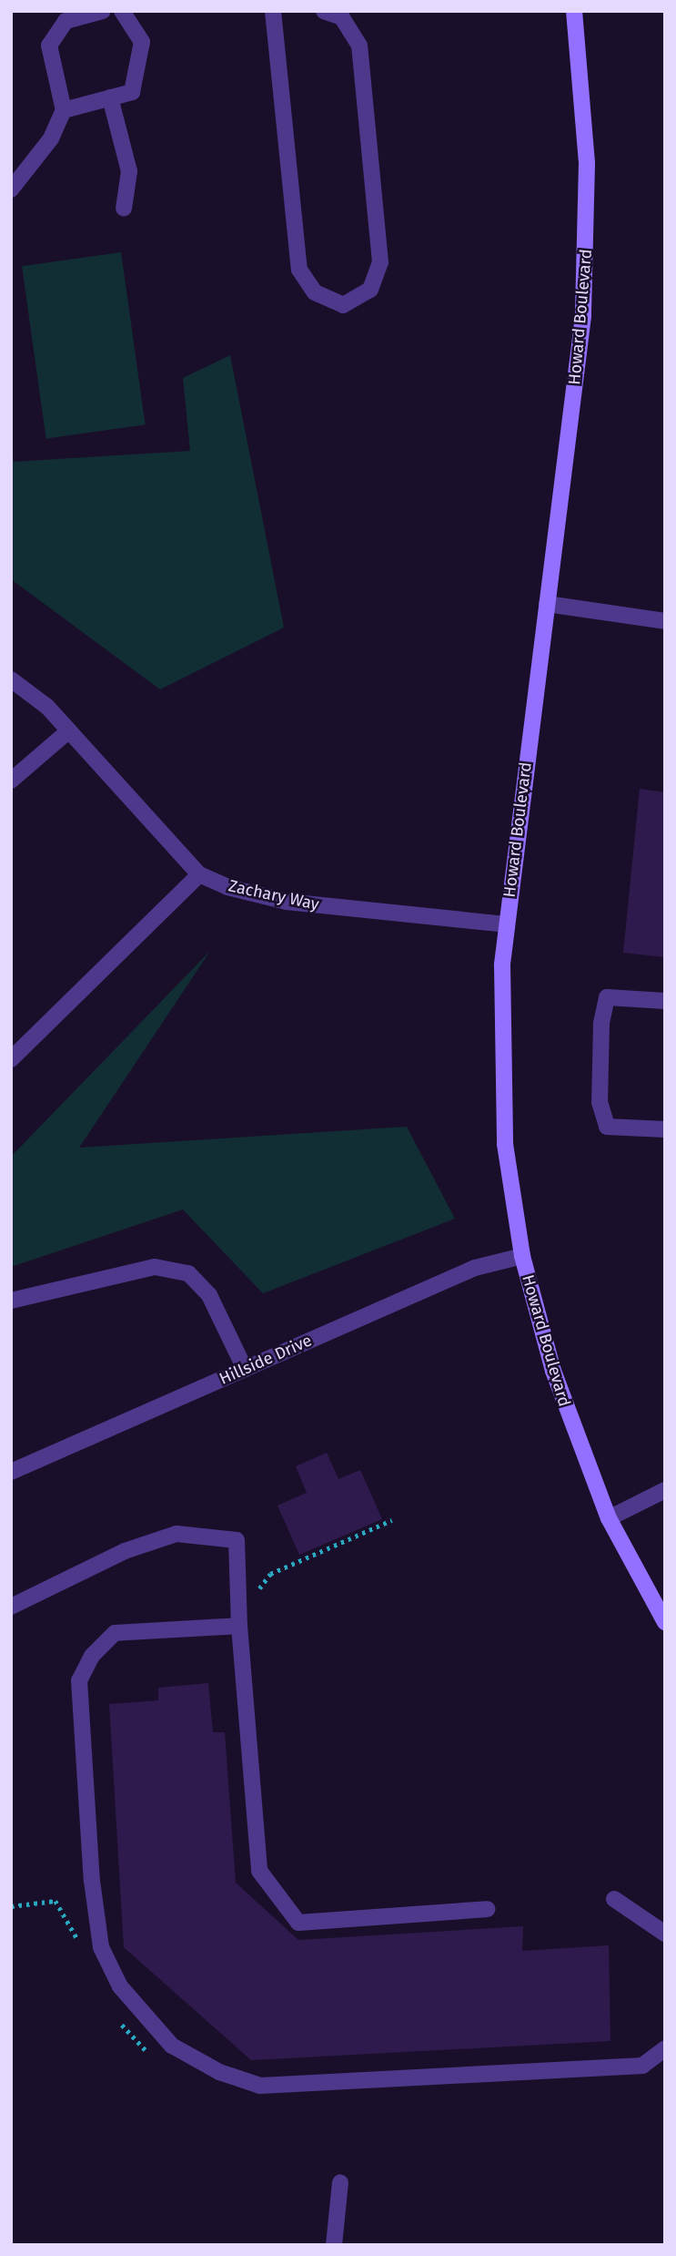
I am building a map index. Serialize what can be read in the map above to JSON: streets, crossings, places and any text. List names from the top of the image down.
{
  "streets": {
    "main road": ["Howard Boulevard"],
    "street": ["Zachary Way", "Hillside Drive"]
  },
  "crossings": [
    ["Howard Boulevard", "Zachary Way"],
    ["Howard Boulevard", "Hillside Drive"]
  ]
}
